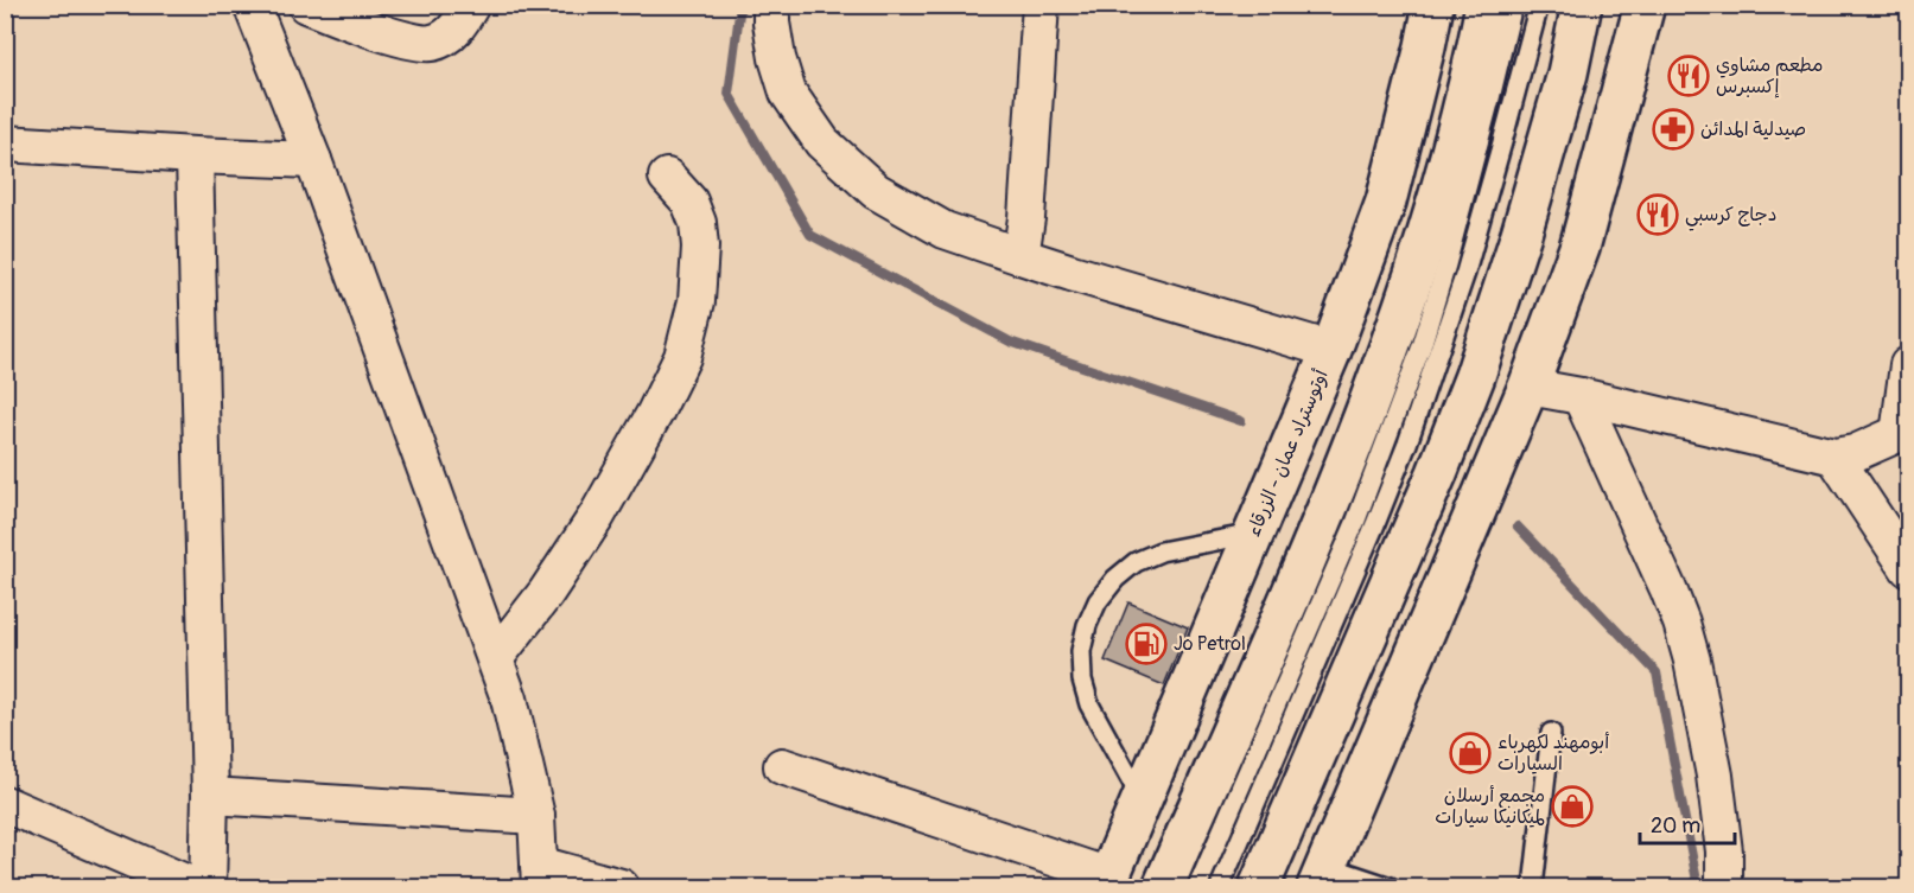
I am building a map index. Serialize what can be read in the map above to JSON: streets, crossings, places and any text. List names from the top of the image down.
{
  "streets": {
    "highway": ["أوتوستراد عمان - الزرقاء"]
  },
  "places": {
    "restaurant": ["مطعم مشاوي إكسبرس", "دجاج كرسبي"],
    "pharmacy": ["صيدلية المدائن"],
    "fuel station": ["Jo Petrol"],
    "shop": ["أبومهند لكهرباء السيارات", "مجمع أرسلان لميكانيكا سيارات"]
  },
  "scale_bar": "20 m"
}
